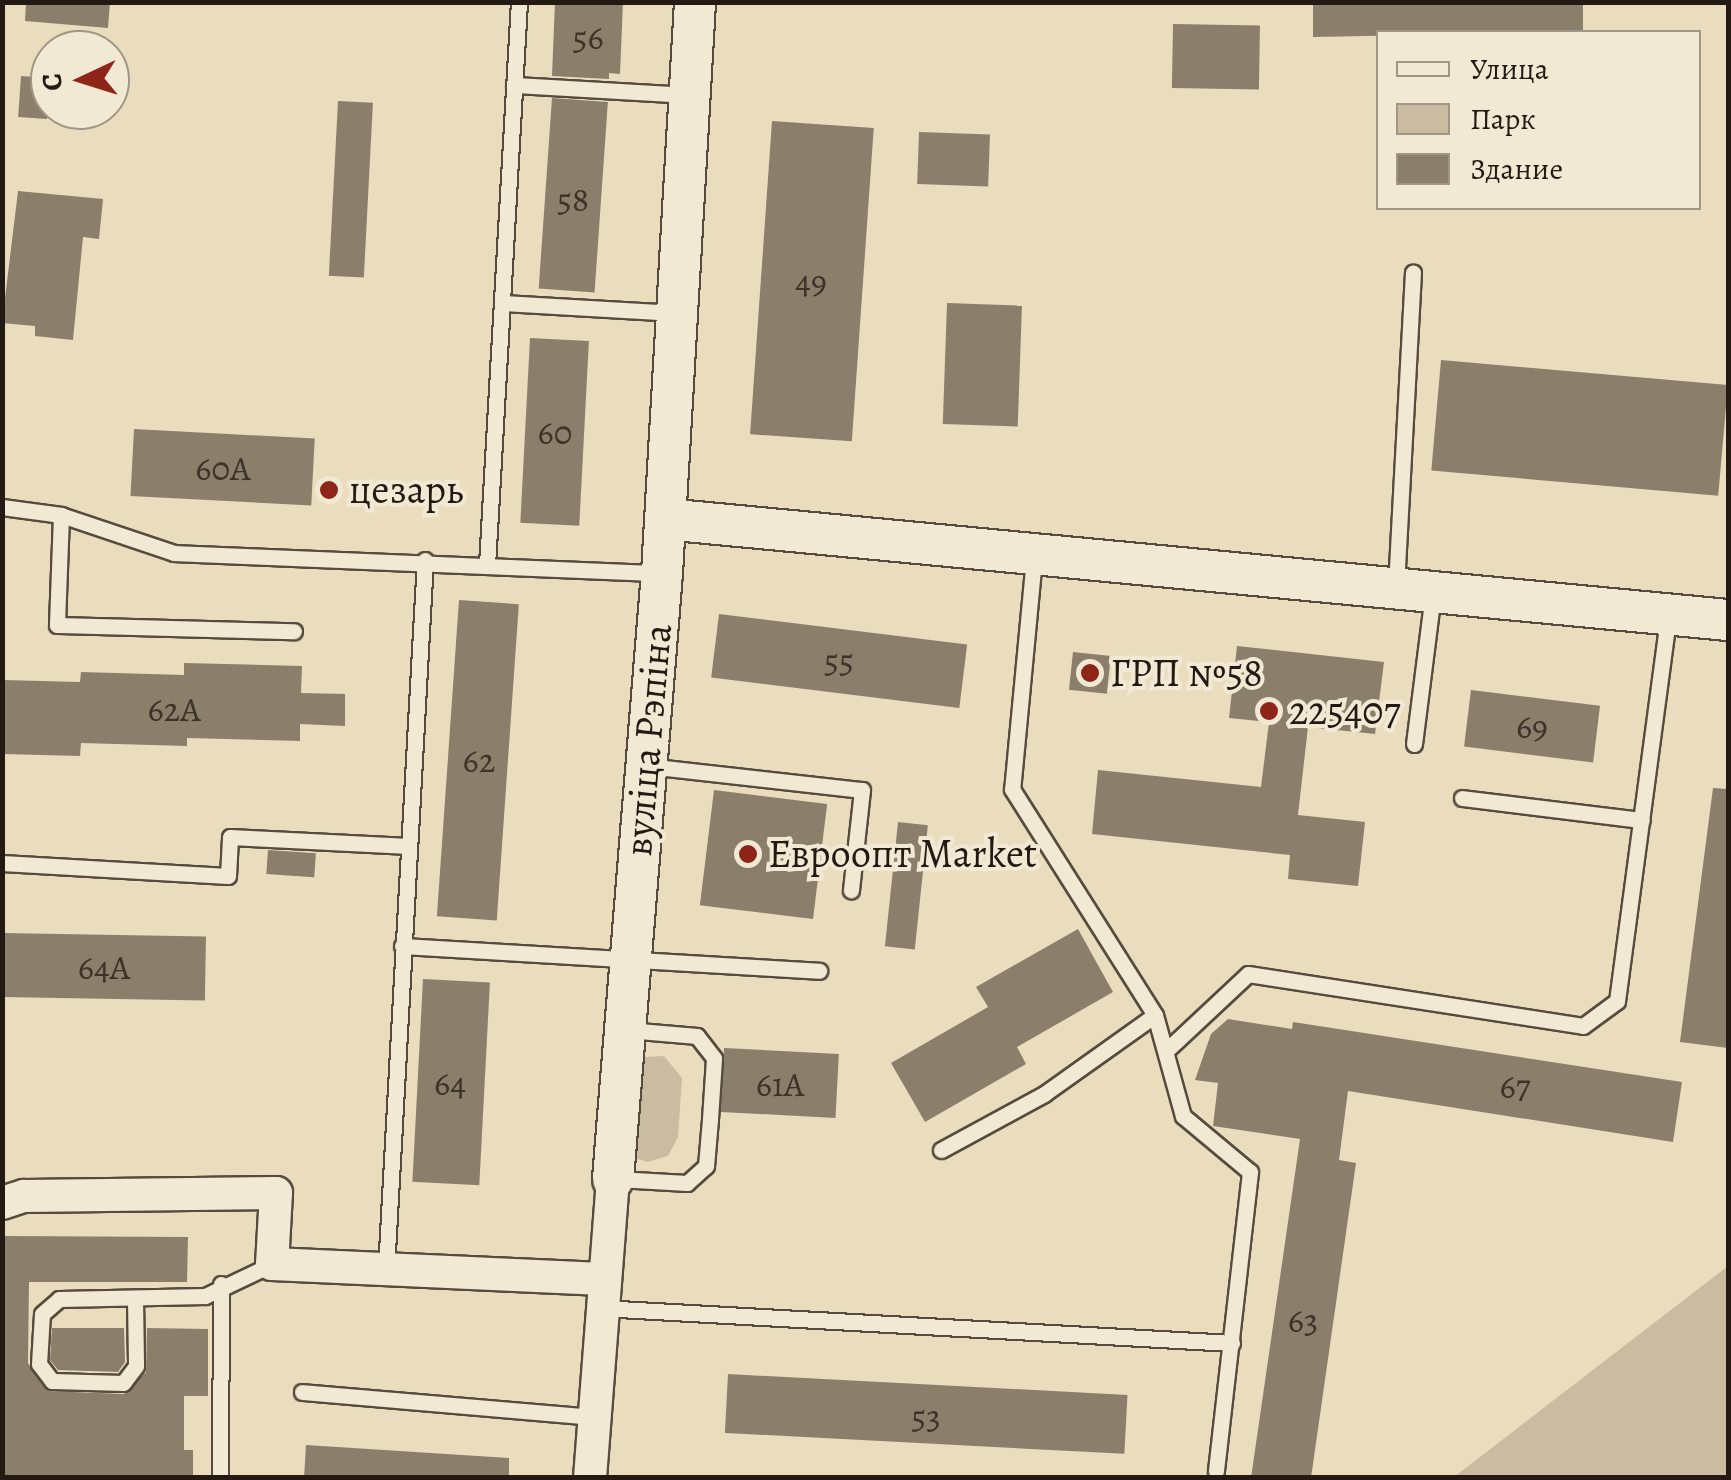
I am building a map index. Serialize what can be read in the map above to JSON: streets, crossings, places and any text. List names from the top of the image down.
{
  "streets": {
    "street": ["вуліца Рэпіна"]
  },
  "places": [
    "цезарь",
    "ГРП №58",
    "225407",
    "Евроопт Market"
  ],
  "house_numbers": [
    "56",
    "58",
    "49",
    "60",
    "60А",
    "55",
    "62А",
    "69",
    "62",
    "64А",
    "64",
    "61А",
    "67",
    "63",
    "53"
  ],
  "legend": ["Улица", "Парк", "Здание"],
  "north": "left"
}
